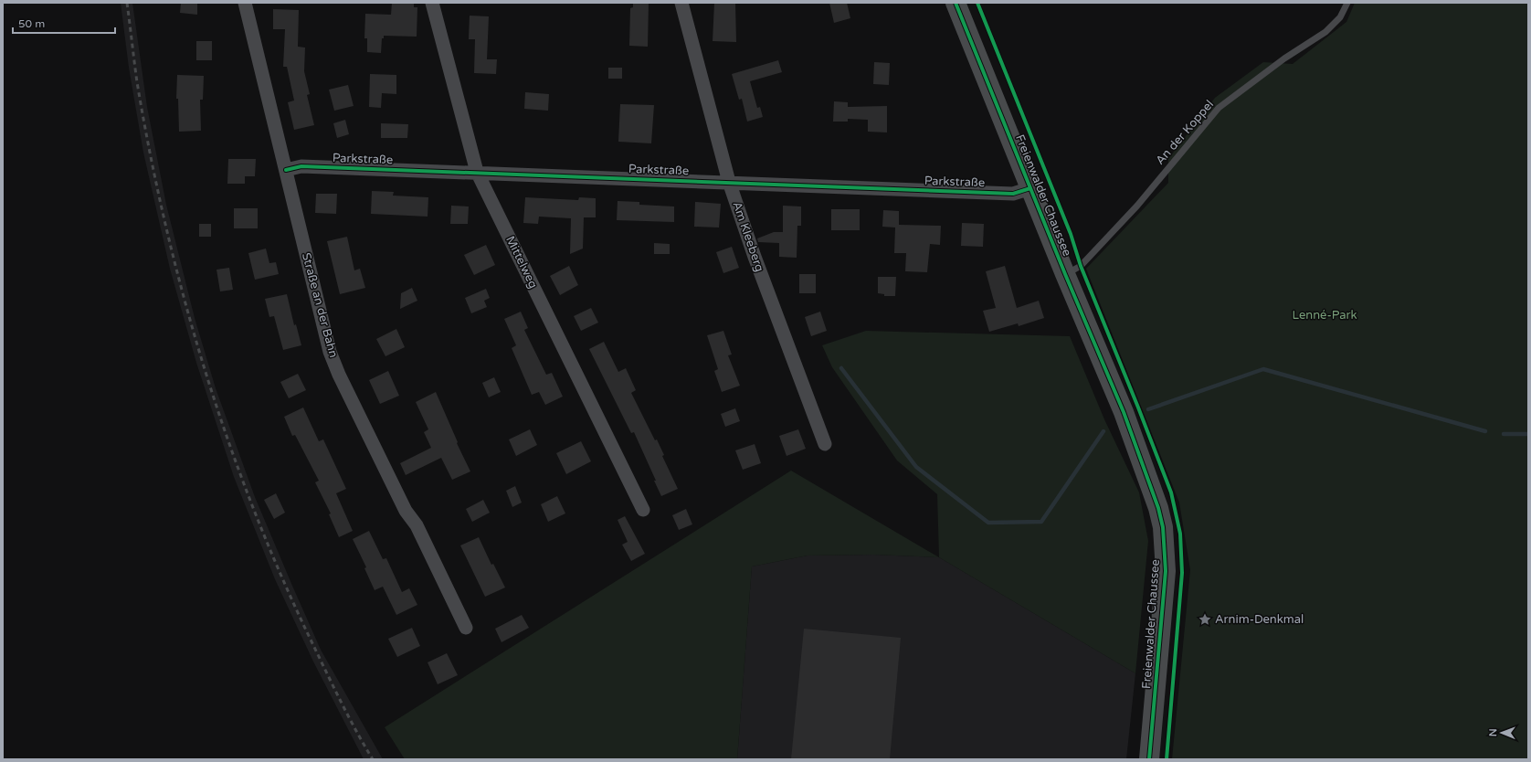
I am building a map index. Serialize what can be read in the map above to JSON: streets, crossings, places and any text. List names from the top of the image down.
{
  "streets": {
    "main road": ["Freienwalder Chaussee"],
    "street": [
      "Parkstraße",
      "Am Kleeberg",
      "Mittelweg",
      "Straße an der Bahn"
    ],
    "lane": ["An der Koppel"]
  },
  "crossings": [
    ["An der Koppel", "Freienwalder Chaussee"],
    ["Parkstraße", "Freienwalder Chaussee"],
    ["Parkstraße", "Am Kleeberg"],
    ["Parkstraße", "Mittelweg"],
    ["Parkstraße", "Straße an der Bahn"]
  ],
  "parks": ["Lenné-Park"],
  "places": {
    "place": ["Arnim-Denkmal"]
  },
  "scale_bar": "50 m",
  "north": "left"
}
